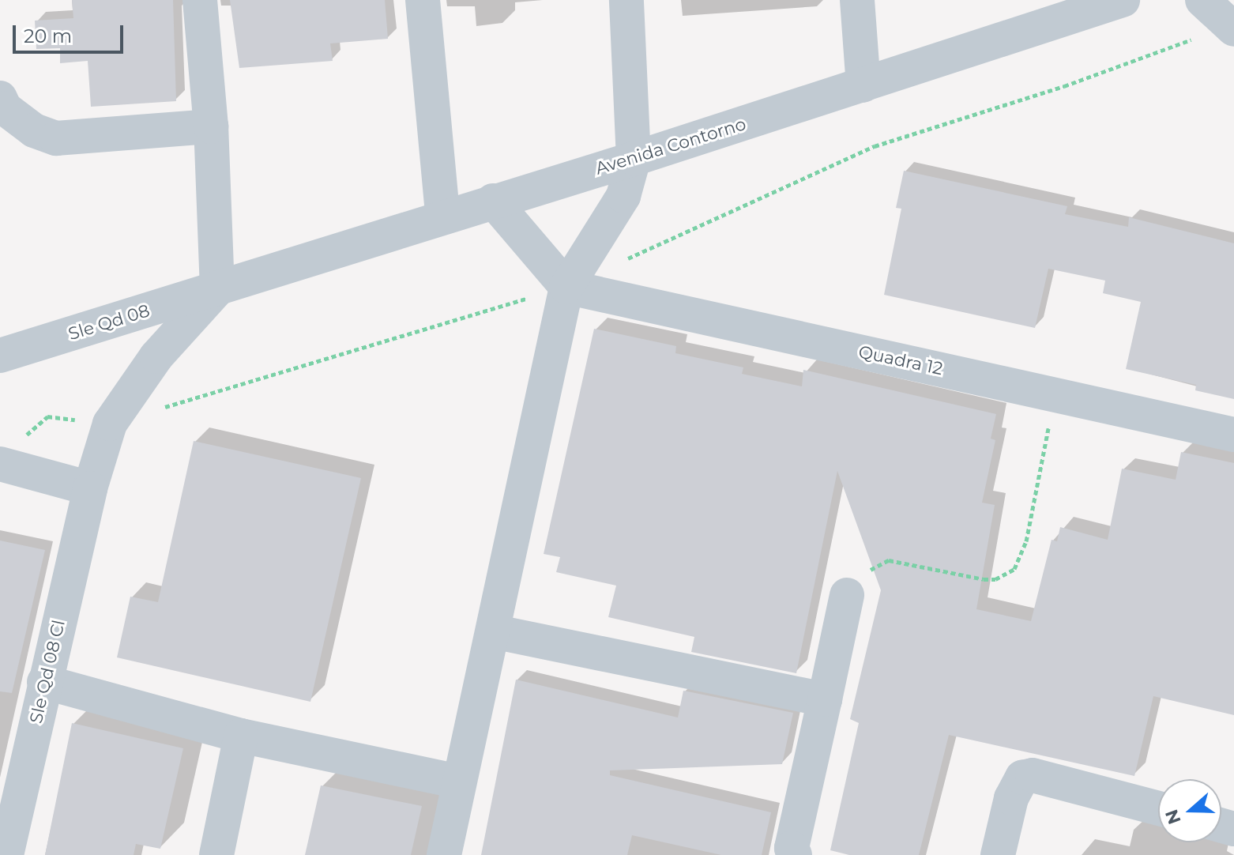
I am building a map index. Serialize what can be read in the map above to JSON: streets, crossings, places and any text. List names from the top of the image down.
{
  "streets": {
    "street": [
      "Avenida Contorno",
      "Sle Qd 08",
      "Quadra 12",
      "Sle Qd 08 Cl"
    ]
  },
  "crossings": [
    ["Avenida Contorno", "Sle Qd 08"],
    ["Avenida Contorno", "Sle Qd 08 Cl"],
    ["Sle Qd 08", "Sle Qd 08 Cl"]
  ],
  "scale_bar": "20 m",
  "north": "left"
}
